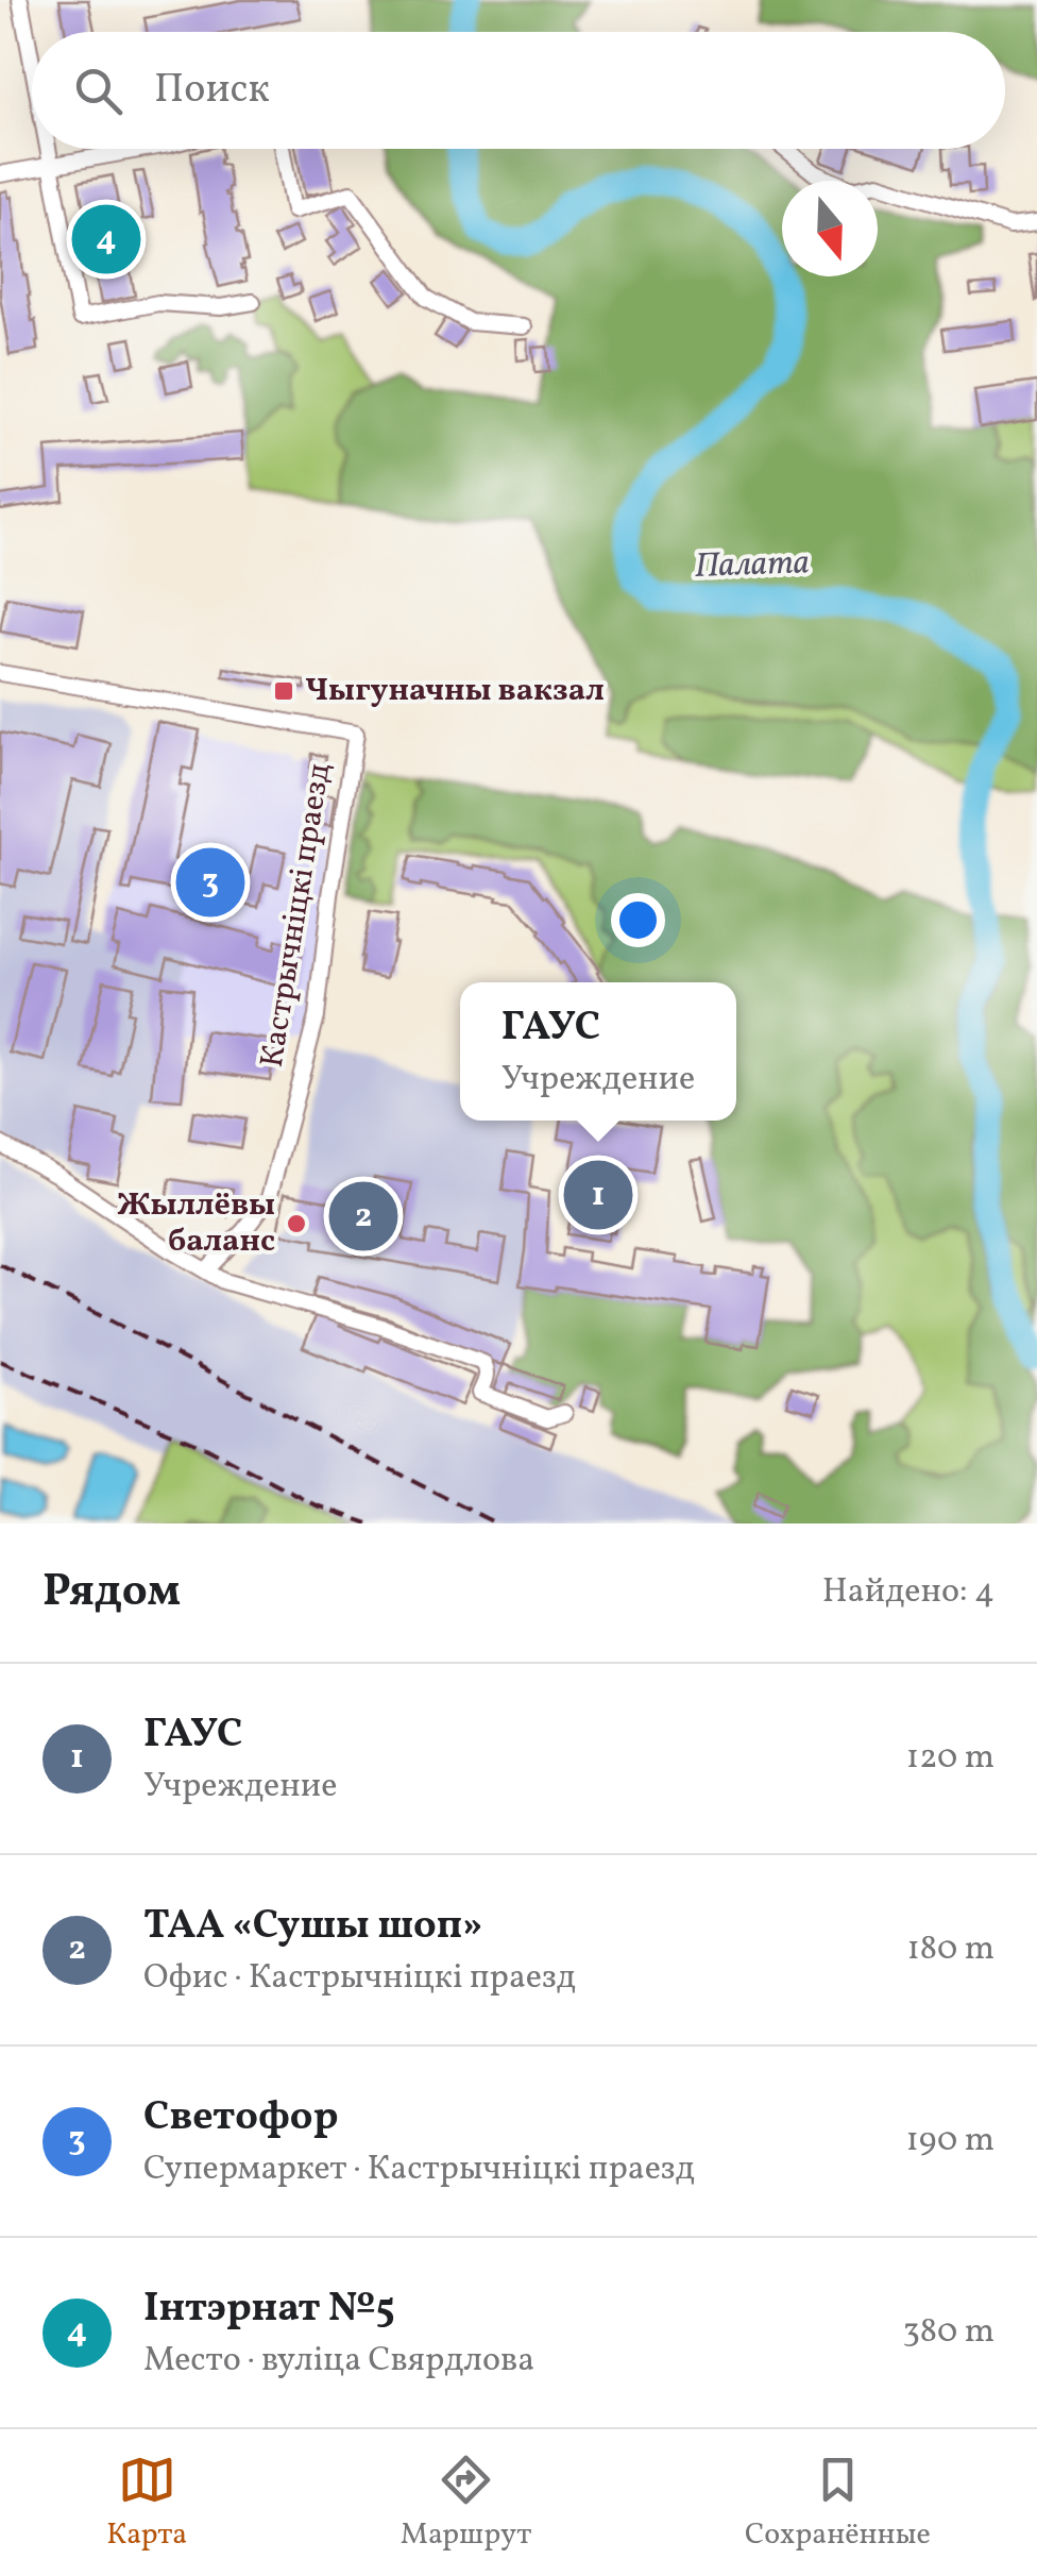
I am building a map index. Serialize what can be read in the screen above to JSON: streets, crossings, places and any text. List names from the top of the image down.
{
  "streets": {
    "street": ["Кастрычніцкі праезд"]
  },
  "water": ["Палата"],
  "places": {
    "transit": ["Чыгуначны вакзал"],
    "other": ["Жыллёвы баланс"]
  },
  "north": "bottom",
  "page": {
    "search": "Поиск",
    "pins": [
      "4",
      "3",
      "1",
      "2"
    ],
    "popup": ["ГАУС", "Учреждение"],
    "heading": ["Рядом", "Найдено: 4"],
    "list": [
      {
        "mark": "1",
        "name": "ГАУС",
        "note": "Учреждение",
        "value": "120 m"
      },
      {
        "mark": "2",
        "name": "ТАА «Сушы шоп»",
        "note": "Офис · Кастрычніцкі праезд",
        "value": "180 m"
      },
      {
        "mark": "3",
        "name": "Светофор",
        "note": "Супермаркет · Кастрычніцкі праезд",
        "value": "190 m"
      },
      {
        "mark": "4",
        "name": "Інтэрнат №5",
        "note": "Место · вуліца Свярдлова",
        "value": "380 m"
      }
    ],
    "nav": ["Карта", "Маршрут", "Сохранённые"]
  }
}
